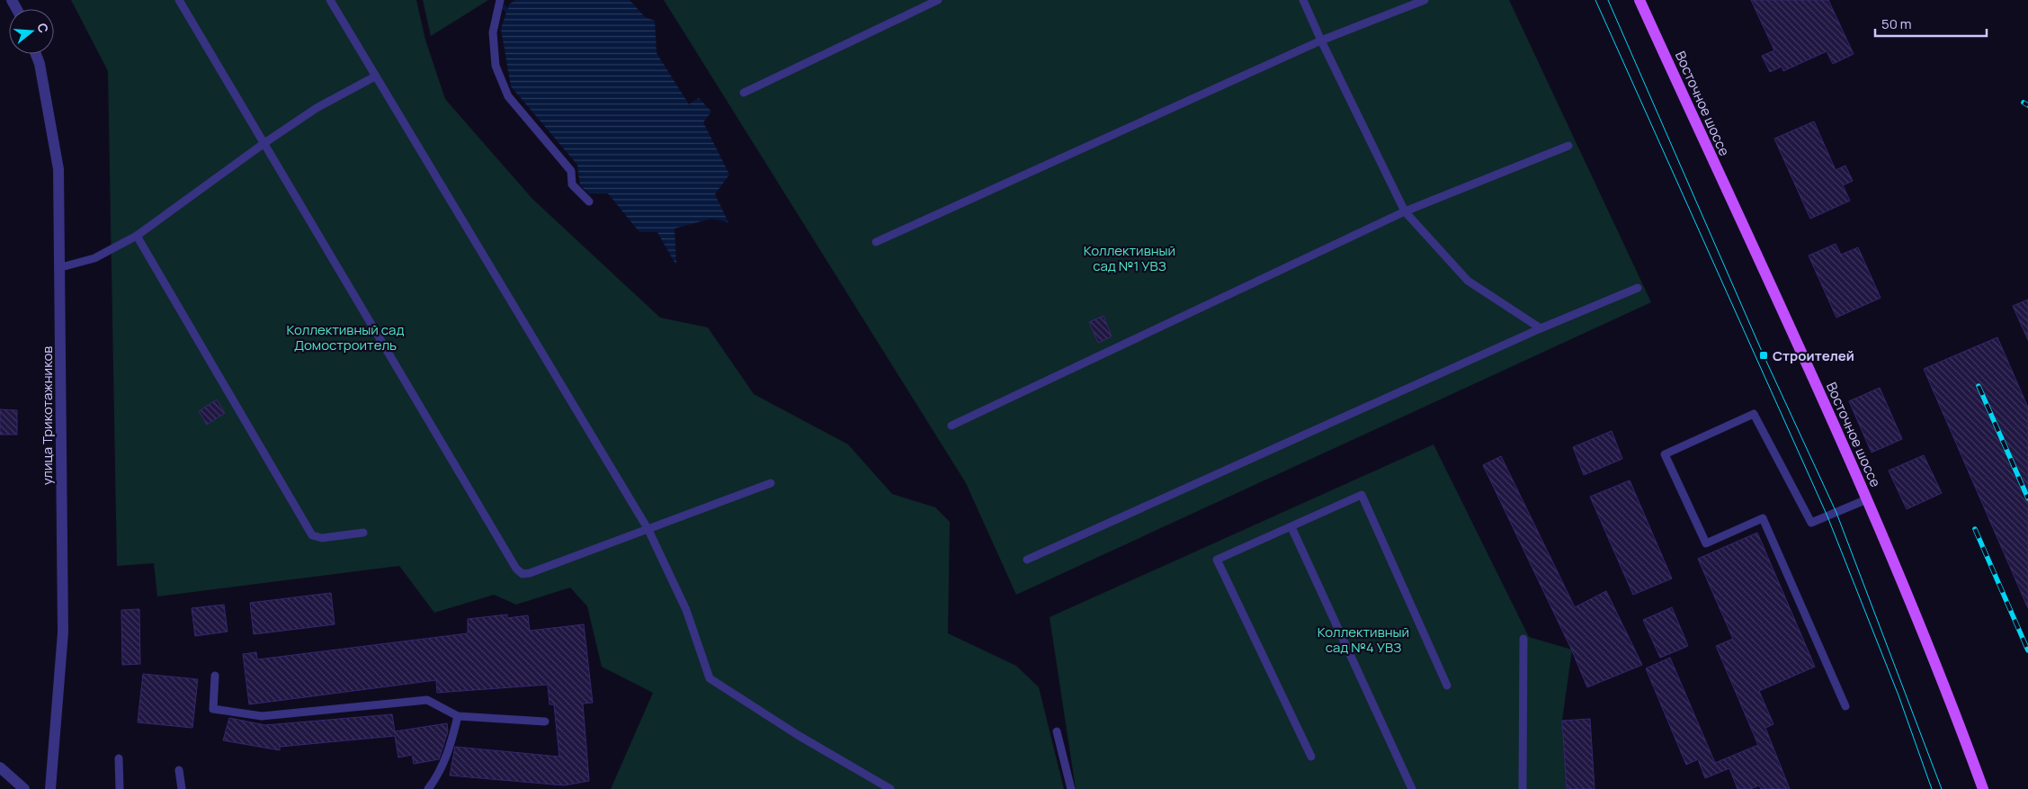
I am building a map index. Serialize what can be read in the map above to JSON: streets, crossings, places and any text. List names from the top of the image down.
{
  "streets": {
    "main road": ["Восточное шоссе"],
    "street": ["улица Трикотажников"]
  },
  "parks": ["Коллективный сад №1 УВЗ", "Коллективный сад Домостроитель", "Коллективный сад №4 УВЗ"],
  "places": {
    "transit": ["Строителей"]
  },
  "scale_bar": "50 m",
  "north": "right"
}
